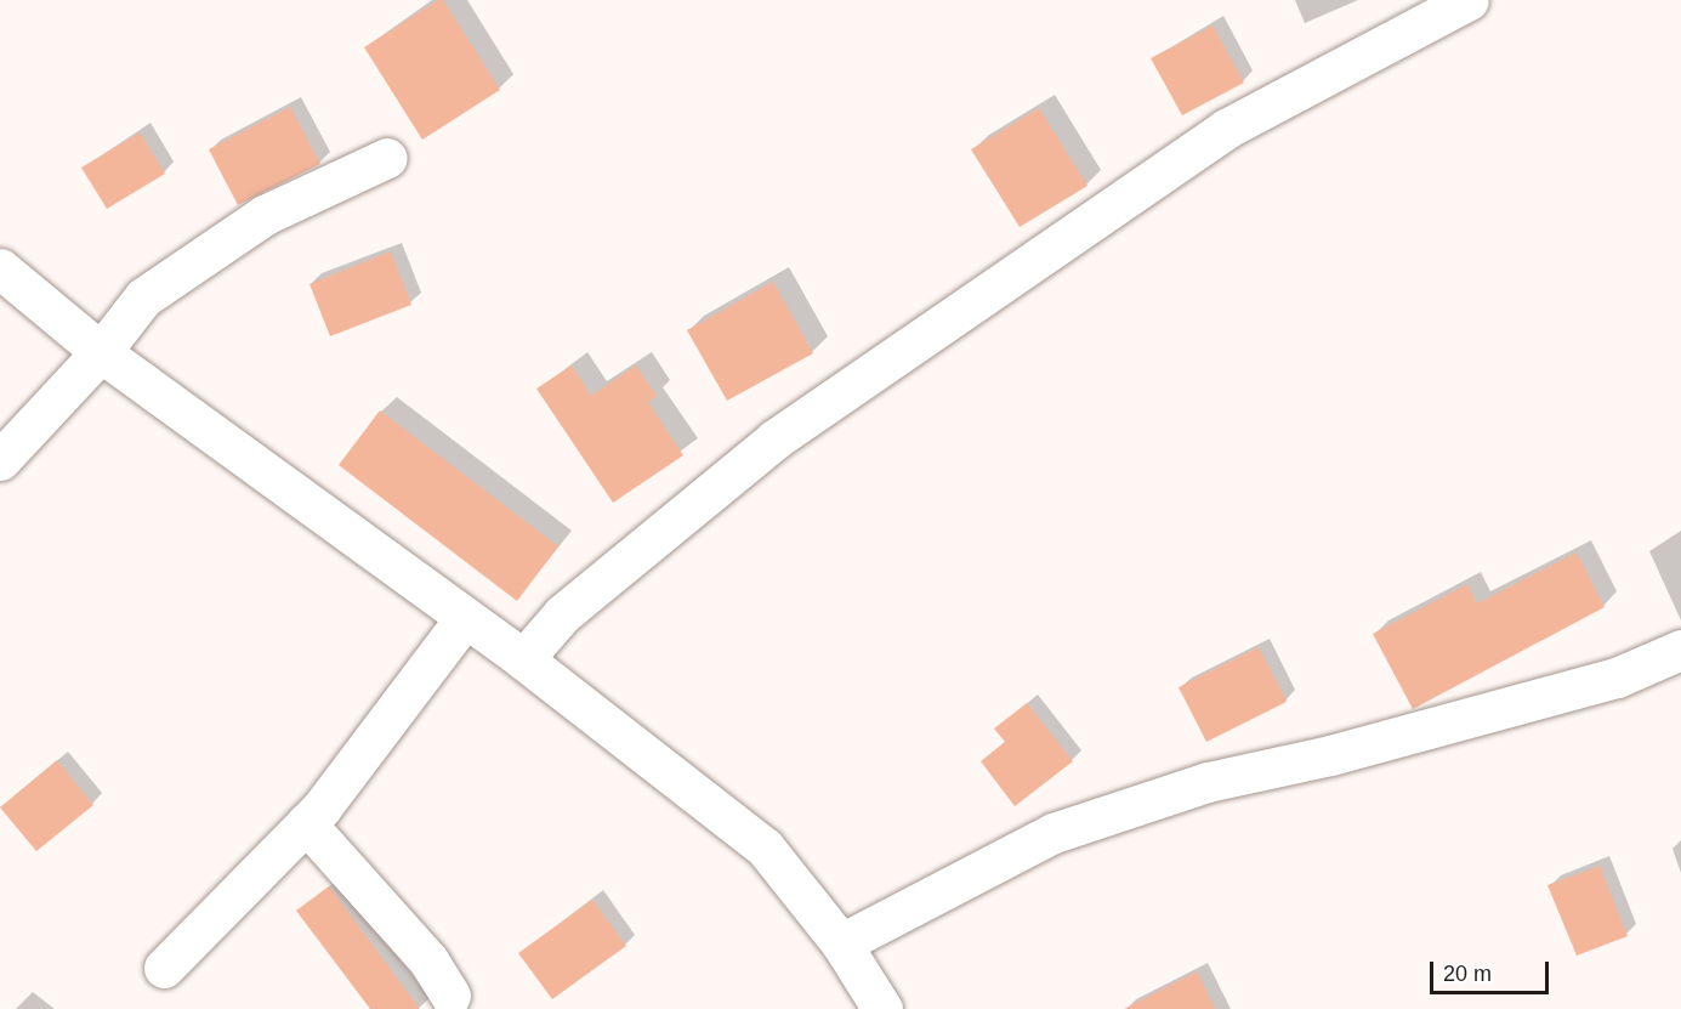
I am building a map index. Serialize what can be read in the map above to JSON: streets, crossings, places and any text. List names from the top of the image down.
{
  "scale_bar": "20 m"
}
